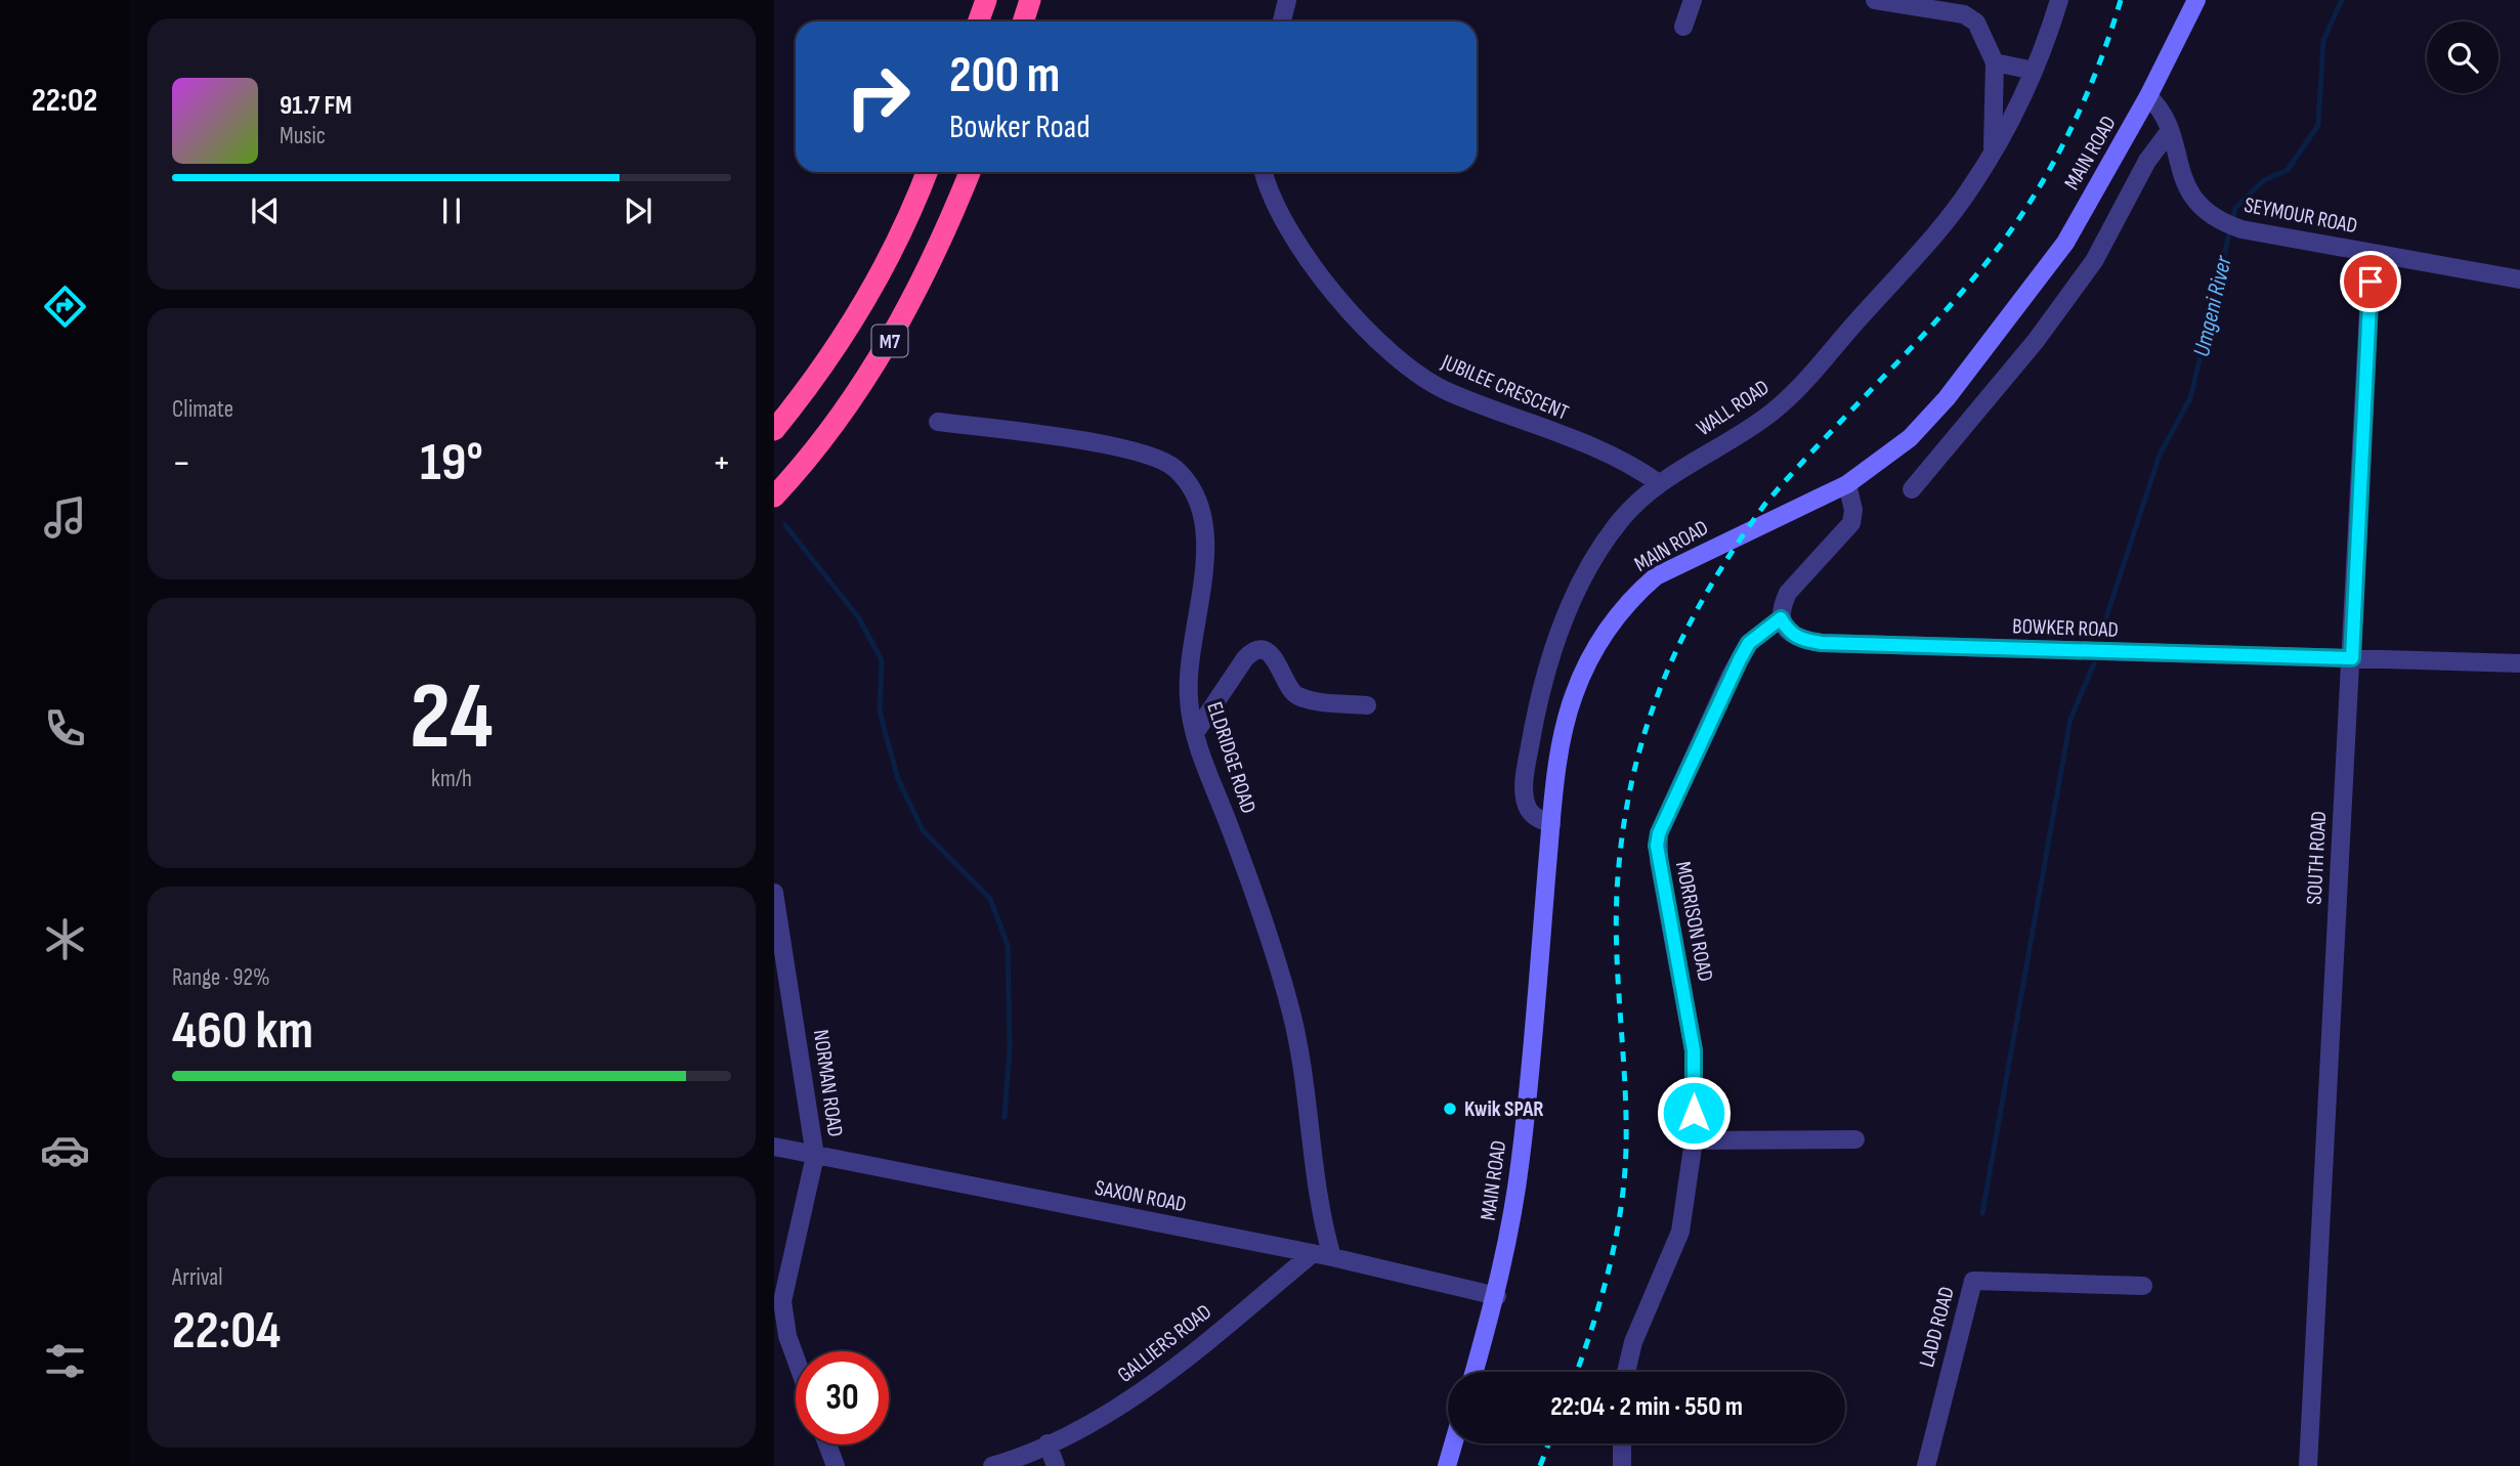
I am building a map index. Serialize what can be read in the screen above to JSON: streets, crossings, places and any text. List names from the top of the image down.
{
  "streets": {
    "highway": ["M7"],
    "main road": ["MAIN ROAD"],
    "street": [
      "SEYMOUR ROAD",
      "JUBILEE CRESCENT",
      "WALL ROAD",
      "BOWKER ROAD",
      "ELDRIDGE ROAD",
      "SOUTH ROAD",
      "MORRISON ROAD",
      "NORMAN ROAD",
      "SAXON ROAD",
      "LADD ROAD",
      "GALLIERS ROAD"
    ]
  },
  "crossings": [
    ["MAIN ROAD", "SEYMOUR ROAD"],
    ["MAIN ROAD", "WALL ROAD"],
    ["MAIN ROAD", "SAXON ROAD"],
    ["SEYMOUR ROAD", "SOUTH ROAD"],
    ["JUBILEE CRESCENT", "WALL ROAD"],
    ["BOWKER ROAD", "SOUTH ROAD"],
    ["BOWKER ROAD", "MORRISON ROAD"],
    ["ELDRIDGE ROAD", "SAXON ROAD"],
    ["NORMAN ROAD", "SAXON ROAD"],
    ["SAXON ROAD", "GALLIERS ROAD"]
  ],
  "water": ["Umgeni River"],
  "places": ["Kwik SPAR"],
  "page": {
    "tabs": "22:02",
    "turn": ["200 m", "Bowker Road"],
    "song": ["91.7 FM", "Music"],
    "tile": [
      "Climate",
      ["24", "km/h"],
      ["Range · 92%", "460 km"],
      ["Arrival", "22:04"]
    ],
    "heat": ["−", "19°", "+"],
    "limit": "30",
    "trip": "22:04 · 2 min · 550 m"
  }
}
